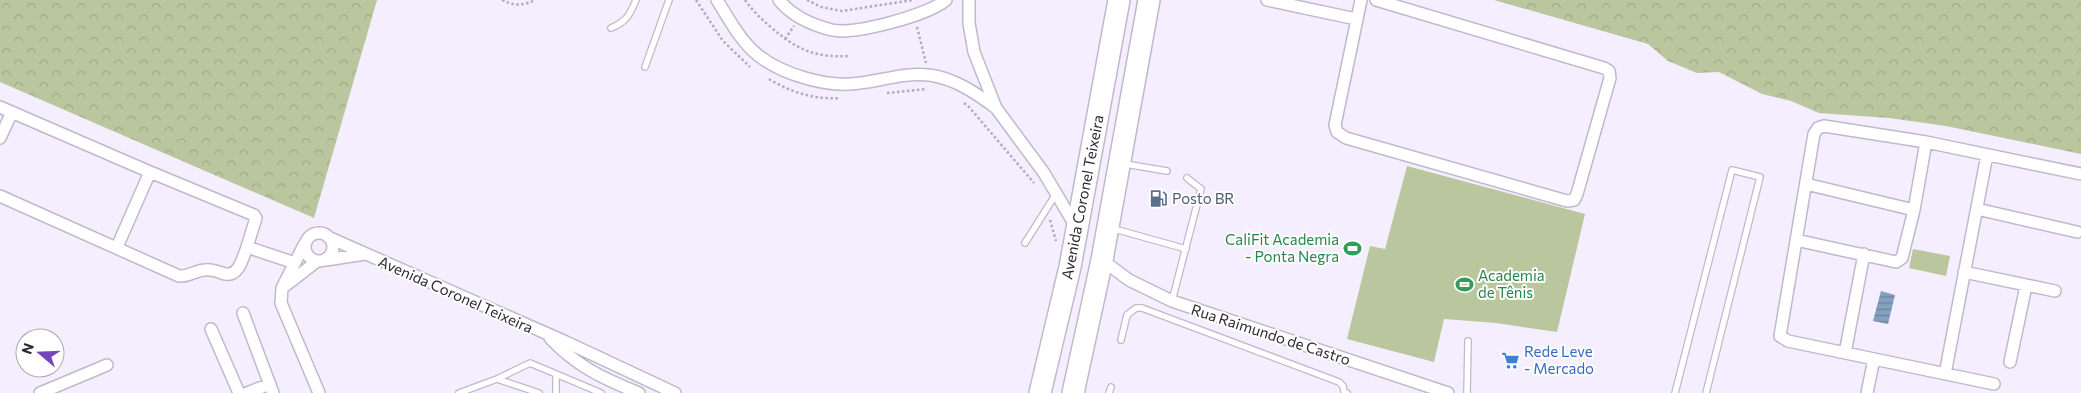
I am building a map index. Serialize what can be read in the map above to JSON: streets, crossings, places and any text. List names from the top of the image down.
{
  "streets": {
    "highway": ["Avenida Coronel Teixeira"],
    "street": ["Rua Raimundo de Castro"]
  },
  "crossings": [
    ["Avenida Coronel Teixeira", "Rua Raimundo de Castro"]
  ],
  "places": {
    "fuel station": ["Posto BR"],
    "sports": ["CaliFit Academia - Ponta Negra", "Academia de Tênis"],
    "supermarket": ["Rede Leve - Mercado"]
  },
  "north": "left"
}
